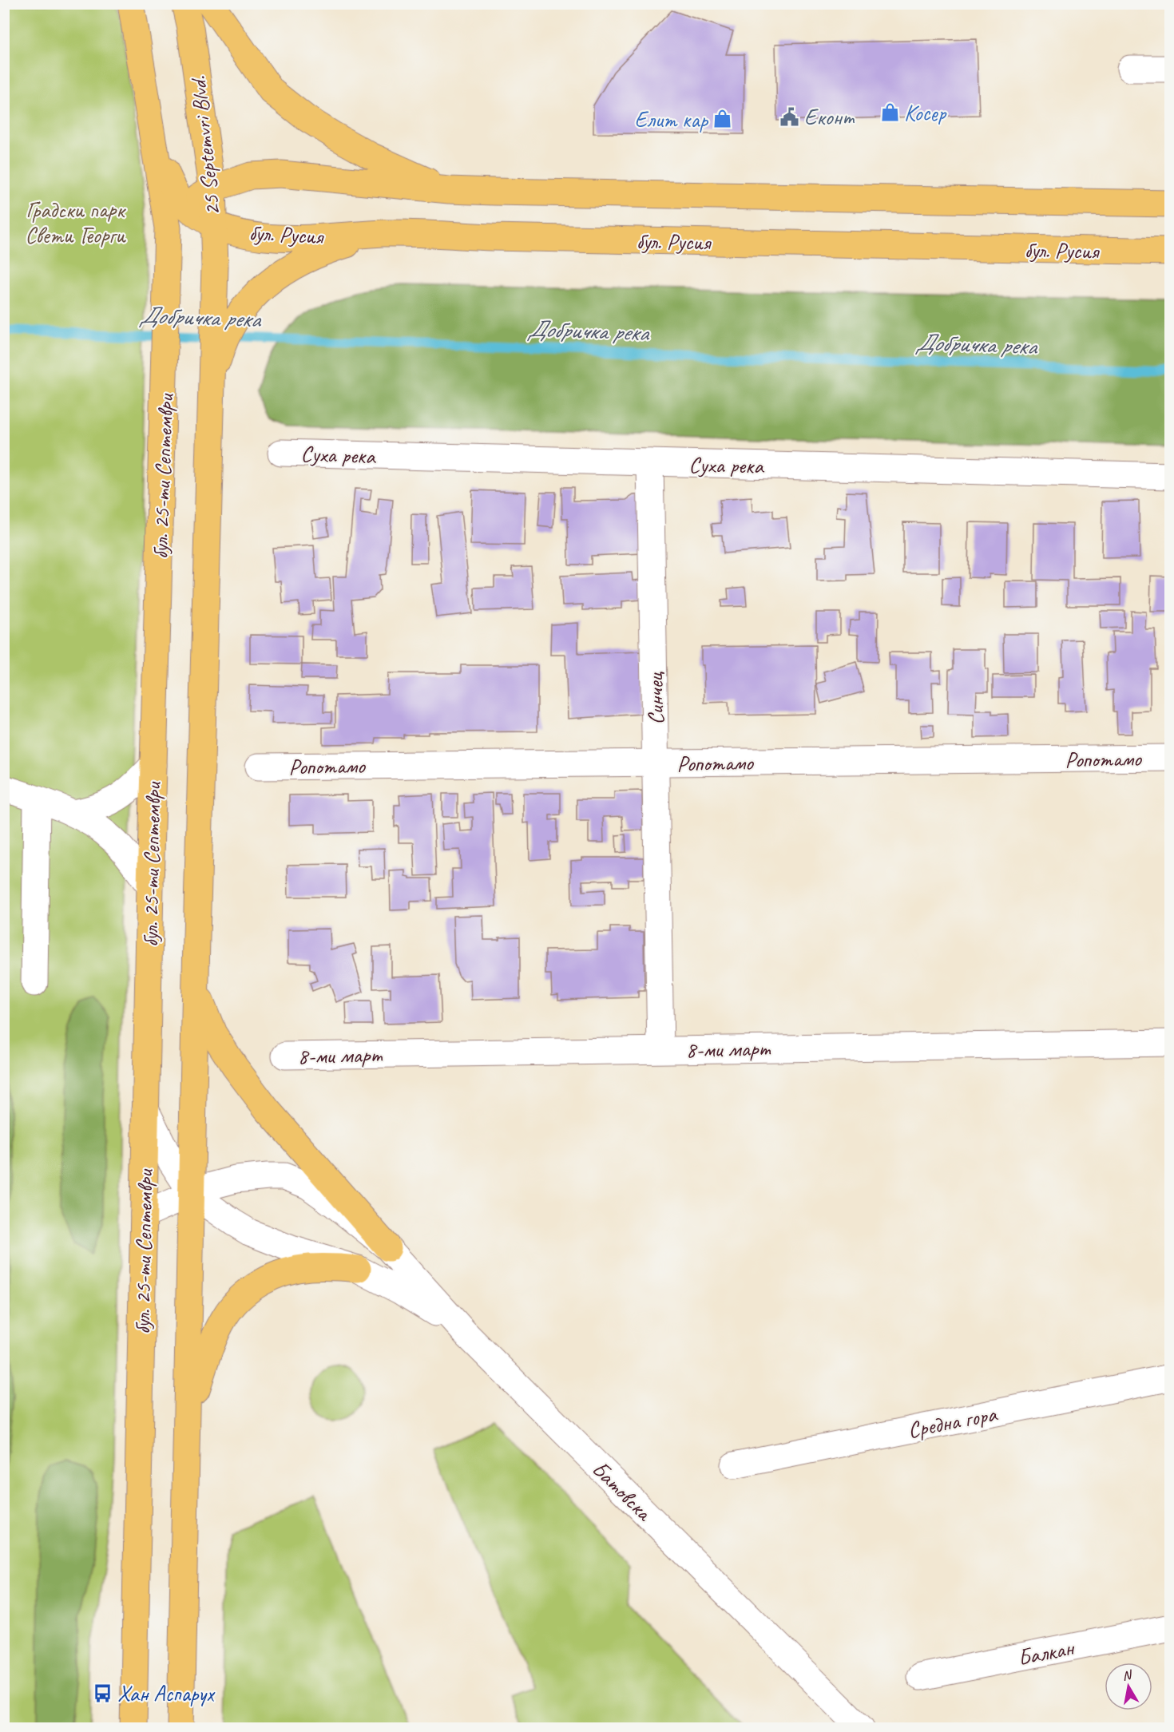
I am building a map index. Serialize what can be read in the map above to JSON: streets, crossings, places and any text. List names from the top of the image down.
{
  "streets": {
    "main road": ["25 Septemvri Blvd.", "бул. Русия", "бул. 25-ти Септември"],
    "street": [
      "Суха река",
      "Синчец",
      "Ропотамо",
      "8-ми март",
      "Средна гора",
      "Батовска",
      "Балкан"
    ]
  },
  "crossings": [
    ["25 Septemvri Blvd.", "бул. Русия"],
    ["25 Septemvri Blvd.", "бул. 25-ти Септември"],
    ["бул. Русия", "бул. 25-ти Септември"],
    ["Суха река", "Синчец"],
    ["бул. 25-ти Септември", "Батовска"],
    ["Синчец", "Ропотамо"],
    ["Синчец", "8-ми март"]
  ],
  "water": ["Добричка река"],
  "parks": ["Градски парк Свети Георги"],
  "places": {
    "shop": ["Косер", "Елит кар"],
    "public building": ["Еконт"],
    "bus stop": ["Хан Аспарух"]
  },
  "north": "top"
}
